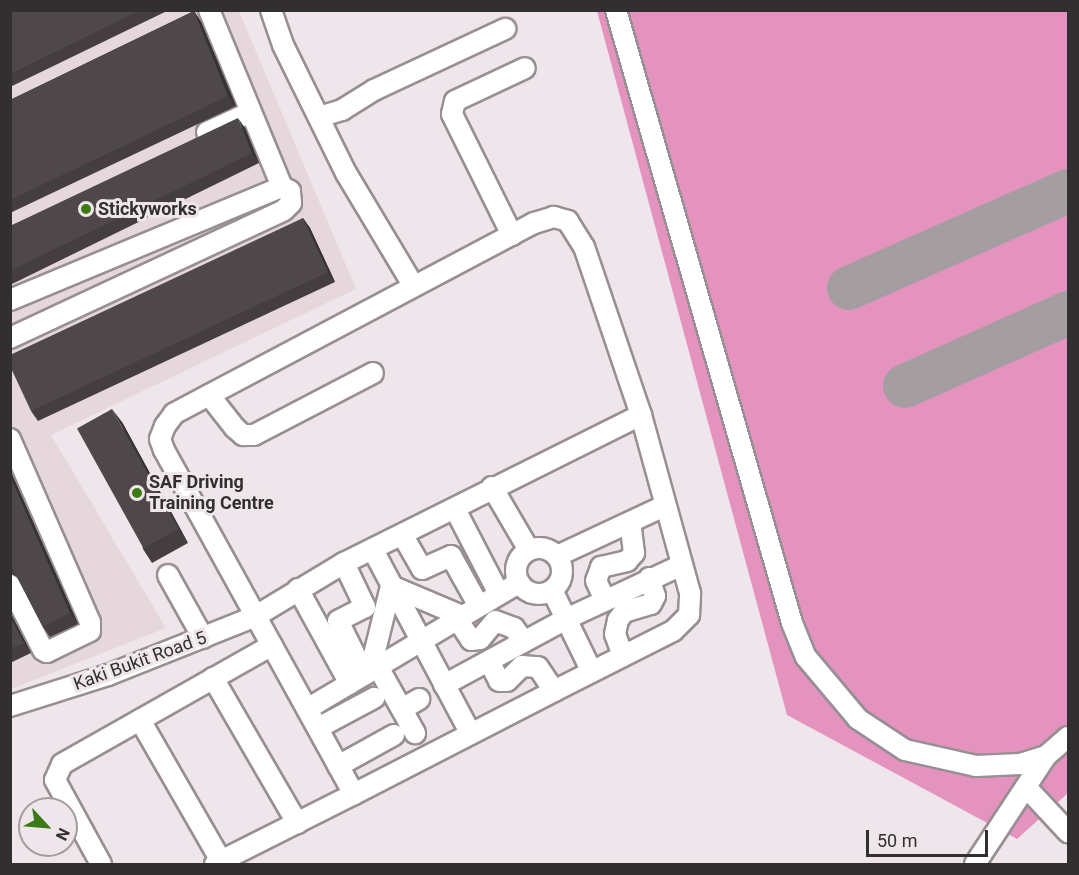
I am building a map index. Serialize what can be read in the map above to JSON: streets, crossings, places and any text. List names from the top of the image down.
{
  "streets": {
    "lane": ["Kaki Bukit Road 5"]
  },
  "places": ["Stickyworks", "SAF Driving Training Centre"],
  "scale_bar": "50 m",
  "north": "bottom right"
}
